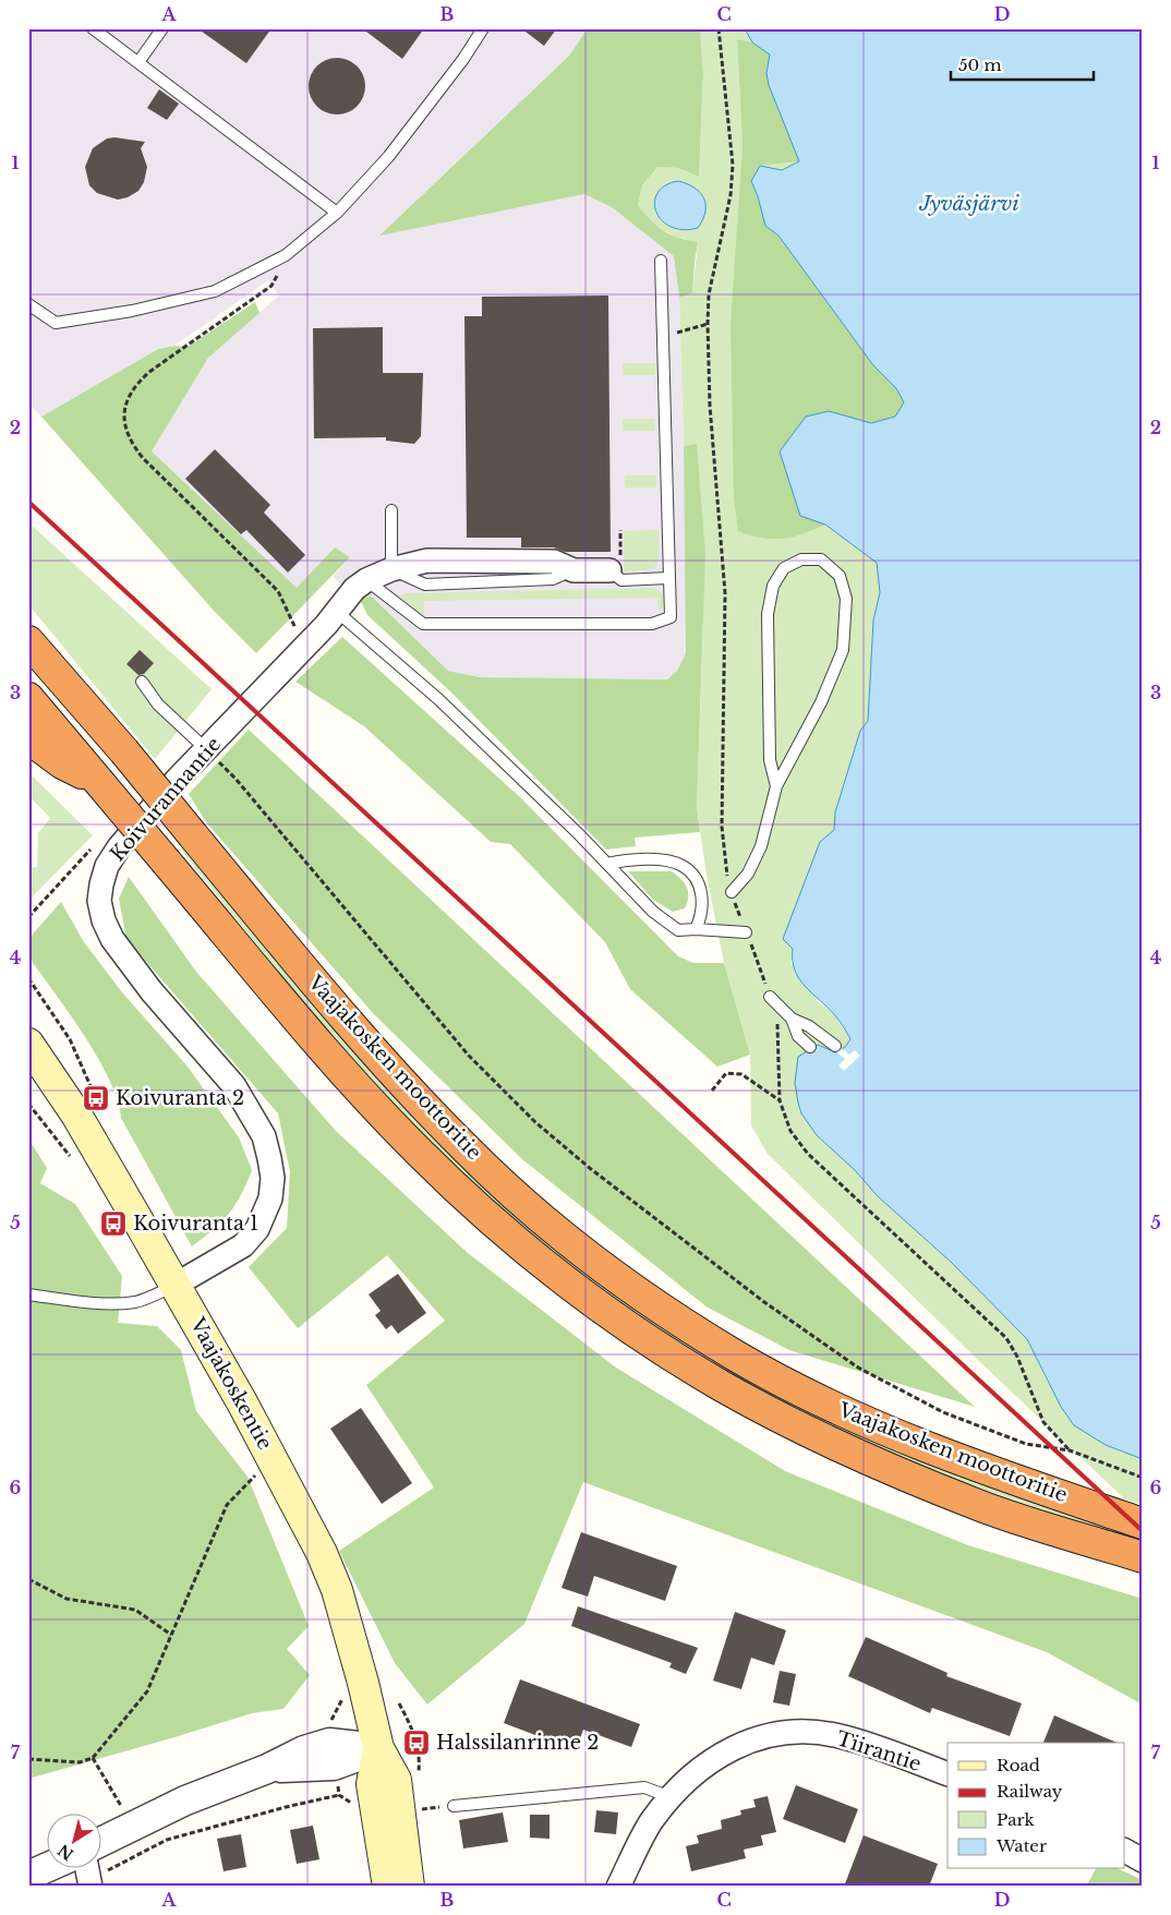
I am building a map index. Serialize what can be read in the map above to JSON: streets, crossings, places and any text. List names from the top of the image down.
{
  "streets": {
    "highway": ["Vaajakosken moottoritie"],
    "main road": ["Vaajakoskentie"],
    "street": ["Koivurannantie", "Tiirantie"]
  },
  "crossings": [
    ["Koivurannantie", "Vaajakoskentie"]
  ],
  "water": ["Jyväsjärvi"],
  "places": {
    "bus stop": ["Koivuranta 2", "Koivuranta 1", "Halssilanrinne 2"]
  },
  "legend": [
    "Road",
    "Railway",
    "Park",
    "Water"
  ],
  "scale_bar": "50 m",
  "north": "bottom left",
  "grid": {
    "columns": [
      "A",
      "B",
      "C",
      "D"
    ],
    "rows": [
      "1",
      "2",
      "3",
      "4",
      "5",
      "6",
      "7"
    ]
  }
}
